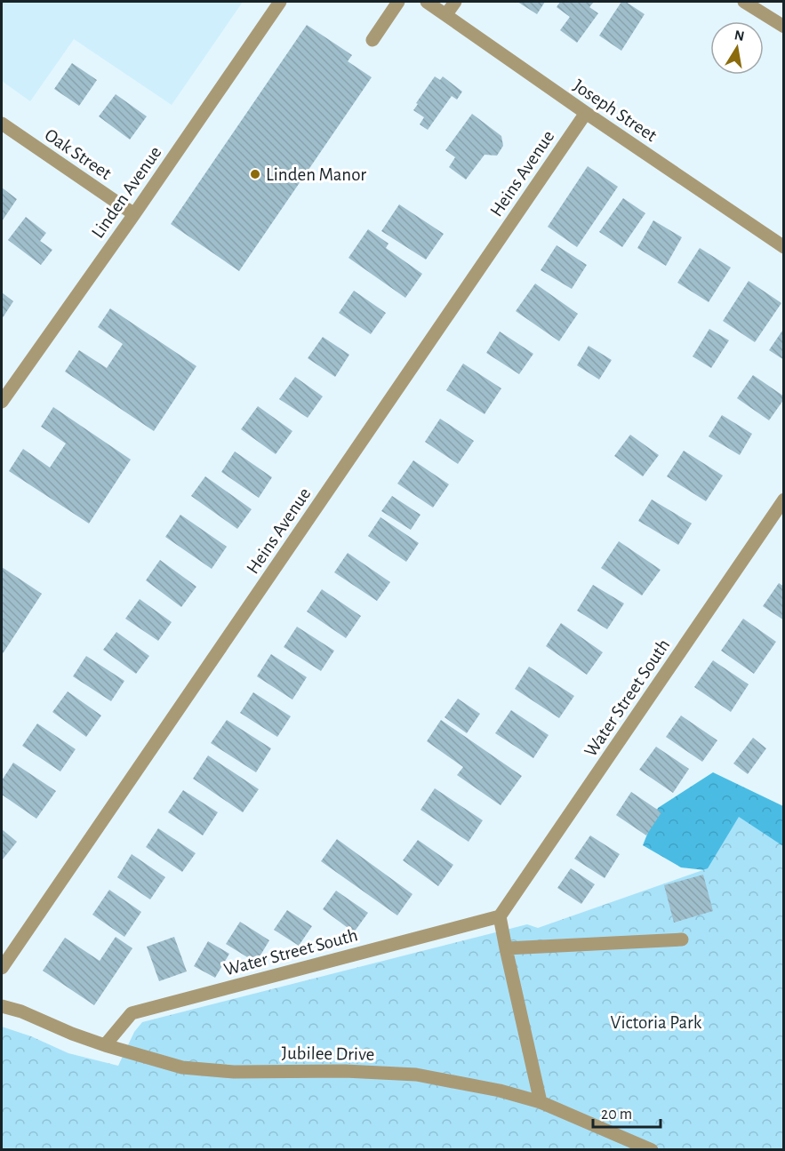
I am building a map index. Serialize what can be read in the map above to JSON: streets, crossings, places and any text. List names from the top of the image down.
{
  "streets": {
    "street": [
      "Joseph Street",
      "Oak Street",
      "Heins Avenue",
      "Linden Avenue",
      "Water Street South",
      "Jubilee Drive"
    ]
  },
  "crossings": [
    ["Joseph Street", "Heins Avenue"],
    ["Oak Street", "Linden Avenue"],
    ["Water Street South", "Jubilee Drive"]
  ],
  "parks": ["Victoria Park"],
  "places": ["Linden Manor"],
  "scale_bar": "20 m",
  "north": "top"
}
